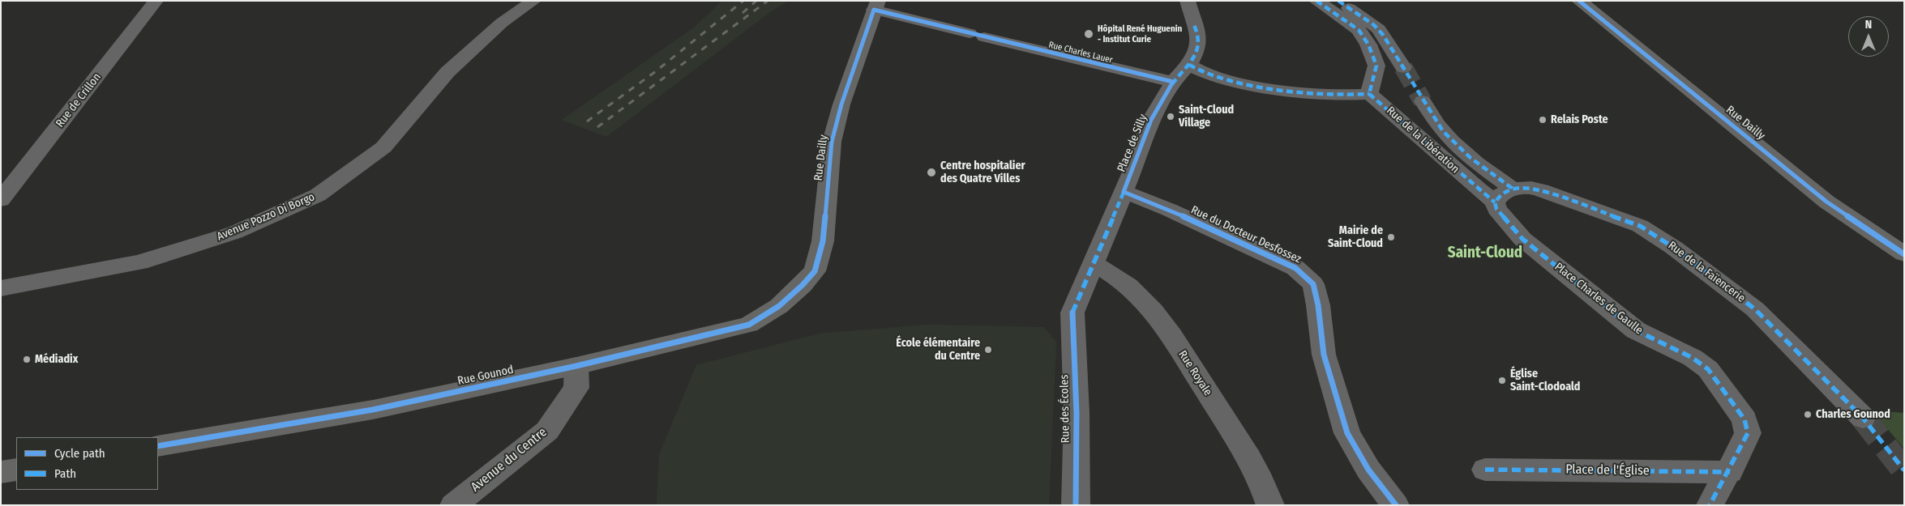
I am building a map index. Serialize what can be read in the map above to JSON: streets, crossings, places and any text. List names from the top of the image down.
{
  "streets": {
    "main road": ["Rue Dailly", "Rue Gounod"],
    "street": [
      "Rue Charles Lauer",
      "Rue de Crillon",
      "Rue de la Libération",
      "Place de Silly",
      "Avenue Pozzo Di Borgo",
      "Rue du Docteur Desfossez",
      "Rue de la Faïencerie",
      "Place Charles de Gaulle",
      "Rue Royale",
      "Rue des Écoles",
      "Avenue du Centre",
      "Place de l'Église"
    ]
  },
  "crossings": [
    ["Rue Charles Lauer", "Rue Dailly"],
    ["Rue Charles Lauer", "Place de Silly"],
    ["Rue Dailly", "Rue Gounod"],
    ["Rue de la Libération", "Rue de la Faïencerie"],
    ["Rue de la Libération", "Place Charles de Gaulle"],
    ["Place de Silly", "Rue du Docteur Desfossez"],
    ["Place de Silly", "Rue Royale"],
    ["Place de Silly", "Rue des Écoles"],
    ["Rue de la Faïencerie", "Place Charles de Gaulle"],
    ["Place Charles de Gaulle", "Place de l'Église"],
    ["Rue Gounod", "Avenue du Centre"]
  ],
  "districts": ["Saint-Cloud"],
  "places": [
    "Hôpital René Huguenin - Institut Curie",
    "Saint-Cloud Village",
    "Relais Poste",
    "Centre hospitalier des Quatre Villes",
    "Mairie de Saint-Cloud",
    "École élémentaire du Centre",
    "Médiadix",
    "Église Saint-Clodoald",
    "Charles Gounod"
  ],
  "legend": ["Cycle path", "Path"],
  "north": "top"
}
